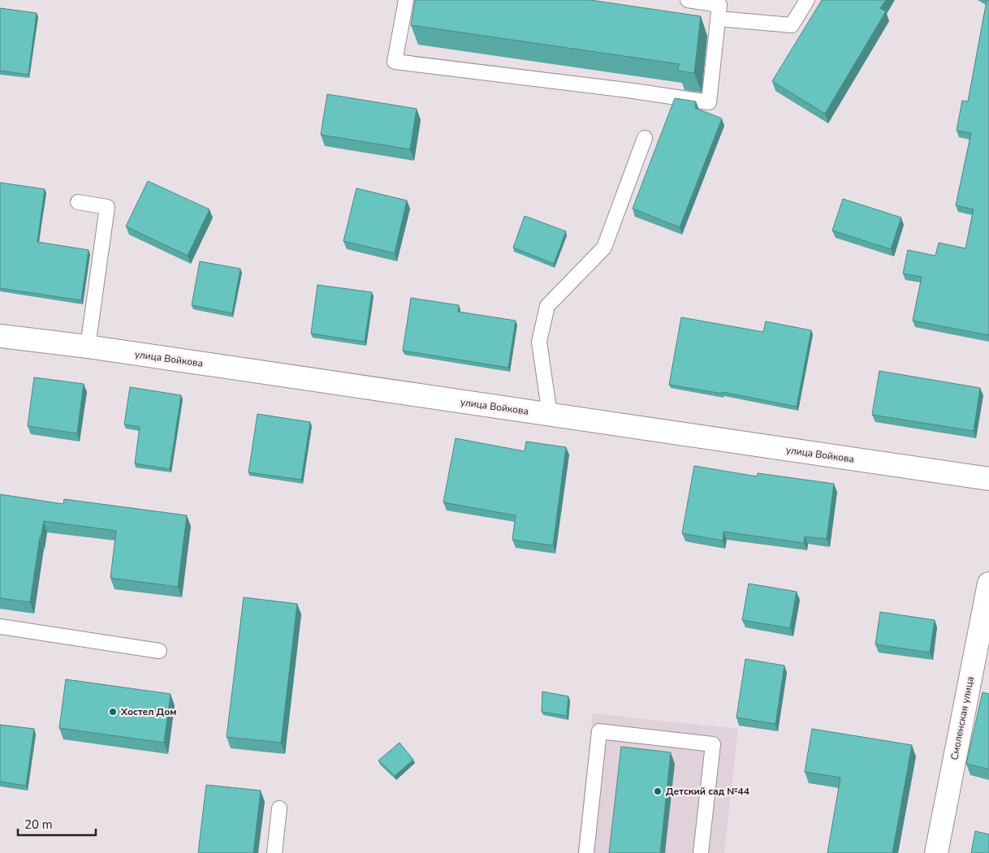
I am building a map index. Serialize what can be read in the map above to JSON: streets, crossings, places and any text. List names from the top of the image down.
{
  "streets": {
    "street": ["улица Войкова", "Смоленская улица"]
  },
  "places": ["Хостел Дом", "Детский сад №44"],
  "scale_bar": "20 m"
}
